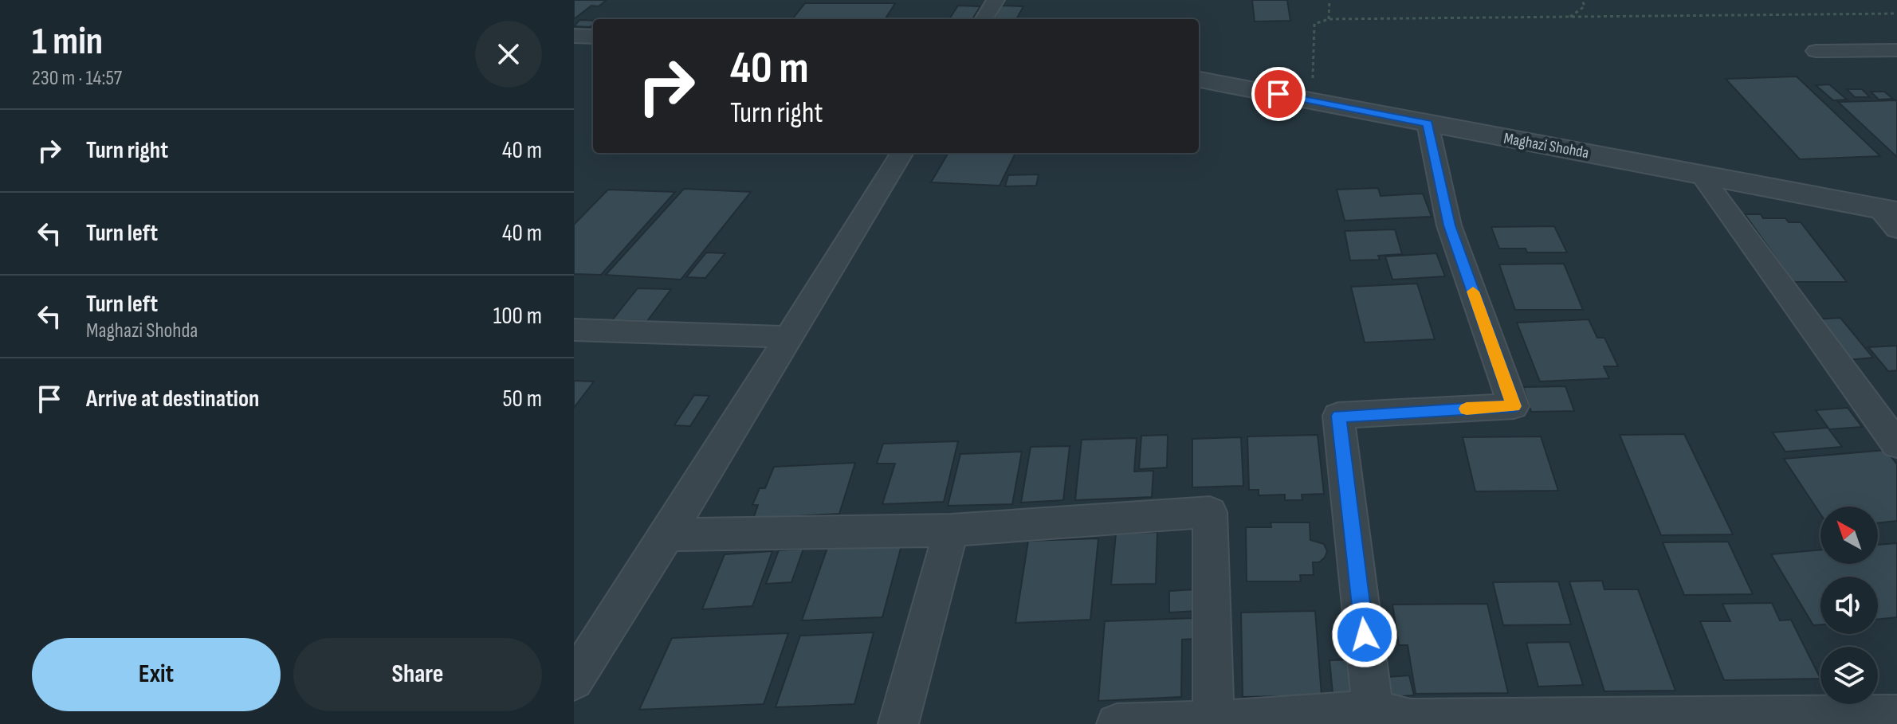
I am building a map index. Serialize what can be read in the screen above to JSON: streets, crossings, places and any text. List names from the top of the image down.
{
  "streets": {
    "street": ["Maghazi Shohda"]
  },
  "north": "top left",
  "page": {
    "heading": ["1 min", "230 m · 14:57"],
    "turn": ["40 m", "Turn right"],
    "list": [
      {
        "name": "Turn right",
        "value": "40 m"
      },
      {
        "name": "Turn left",
        "value": "40 m"
      },
      {
        "name": "Turn left",
        "note": "Maghazi Shohda",
        "value": "100 m"
      },
      {
        "name": "Arrive at destination",
        "value": "50 m"
      }
    ],
    "buttons": ["Exit", "Share"]
  }
}
